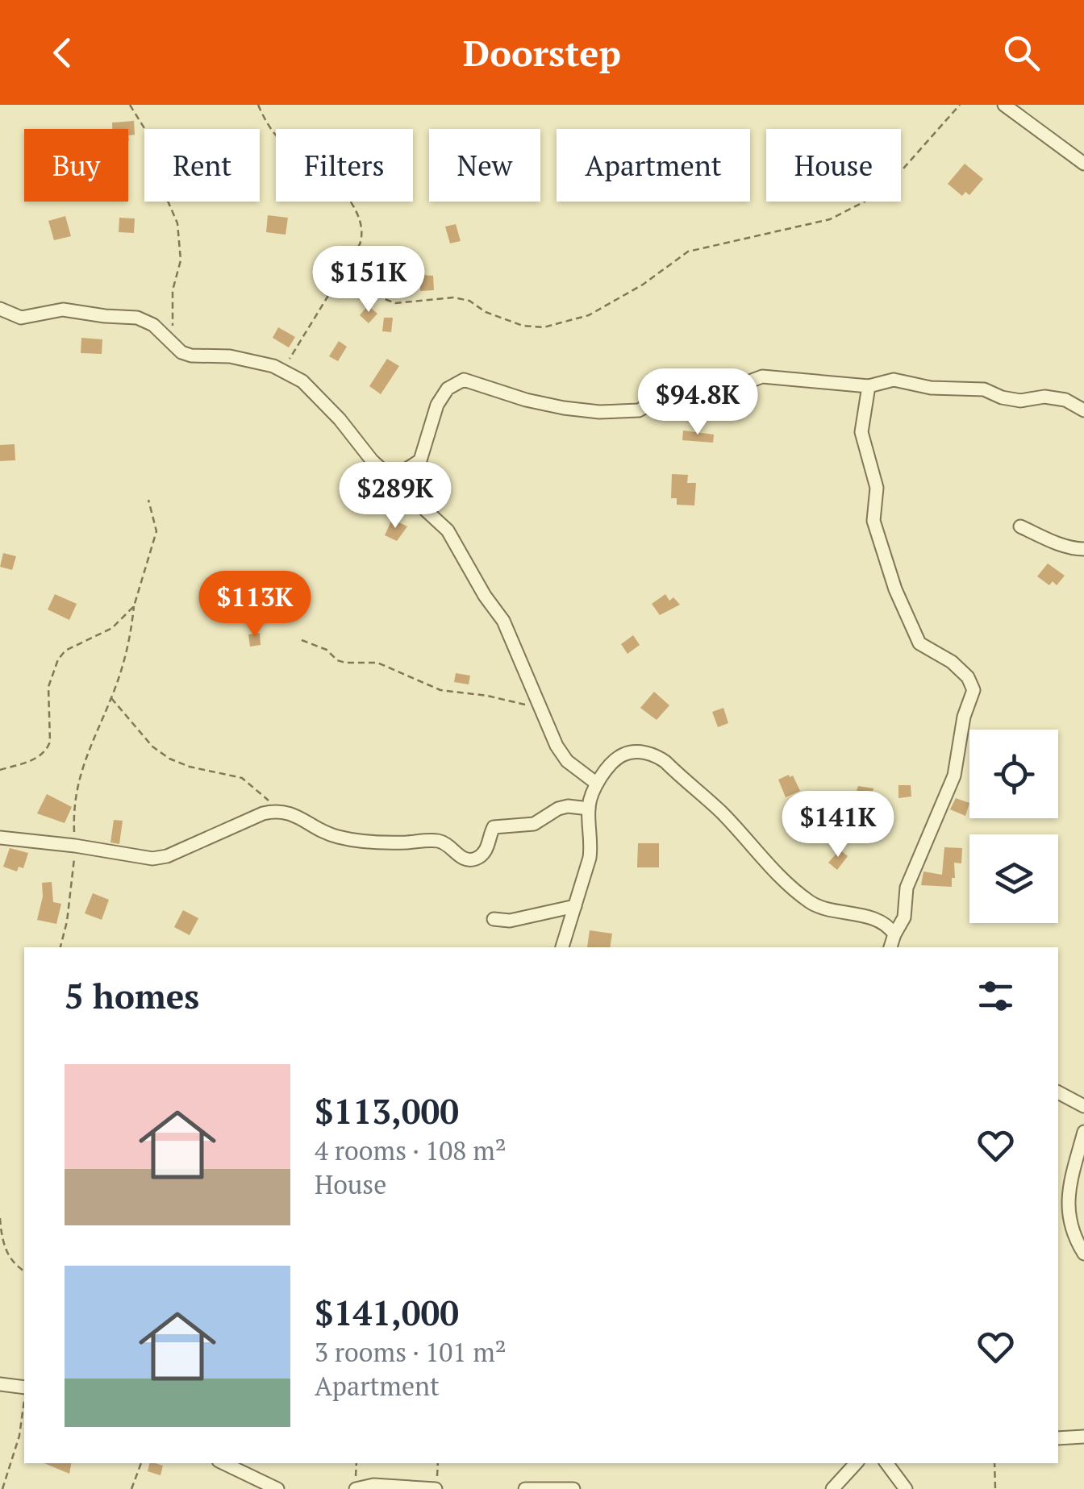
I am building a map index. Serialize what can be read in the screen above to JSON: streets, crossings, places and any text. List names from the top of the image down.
{
  "page": {
    "header": "Doorstep",
    "chip": [
      "Buy",
      "Rent",
      "Filters",
      "New",
      "Apartment",
      "House"
    ],
    "price": [
      "$151K",
      "$94.8K",
      "$289K",
      "$113K",
      "$141K"
    ],
    "heading": "5 homes",
    "list": [
      {
        "name": "$113,000",
        "note": "4 rooms · 108 m² · House"
      },
      {
        "name": "$141,000",
        "note": "3 rooms · 101 m² · Apartment"
      }
    ]
  }
}
